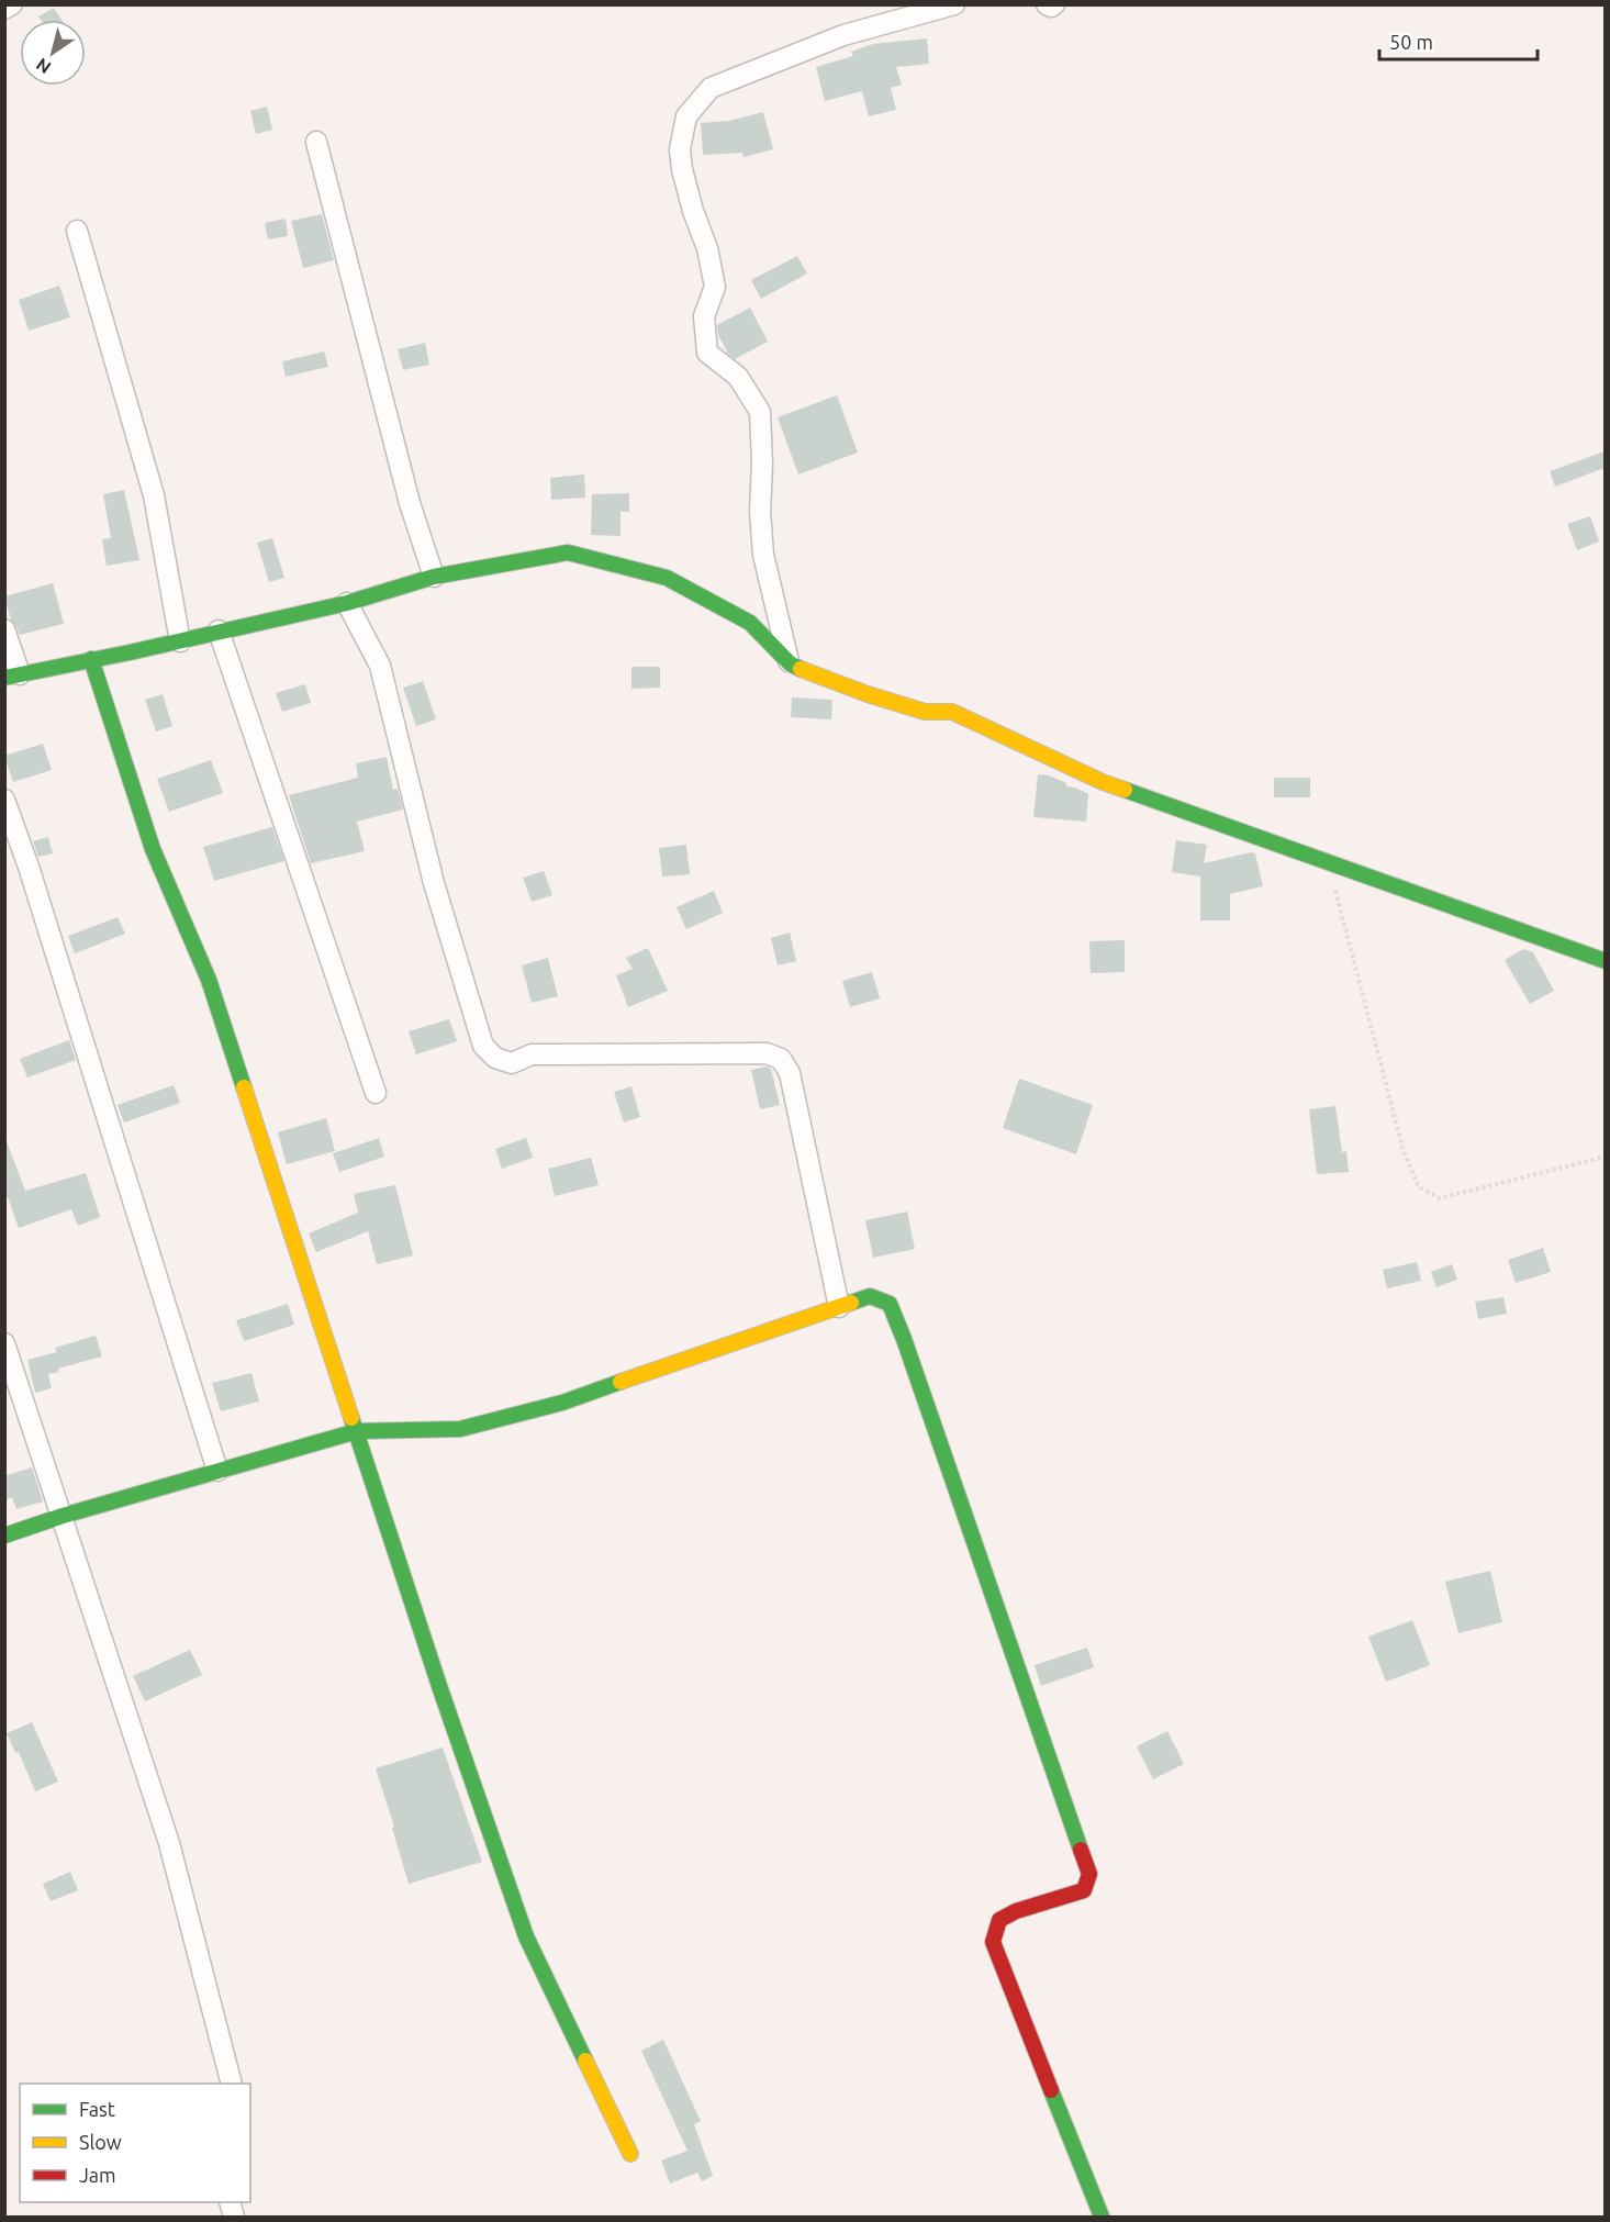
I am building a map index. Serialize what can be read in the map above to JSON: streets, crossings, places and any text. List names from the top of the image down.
{
  "legend": ["Fast", "Slow", "Jam"],
  "scale_bar": "50 m",
  "north": "bottom left"
}
